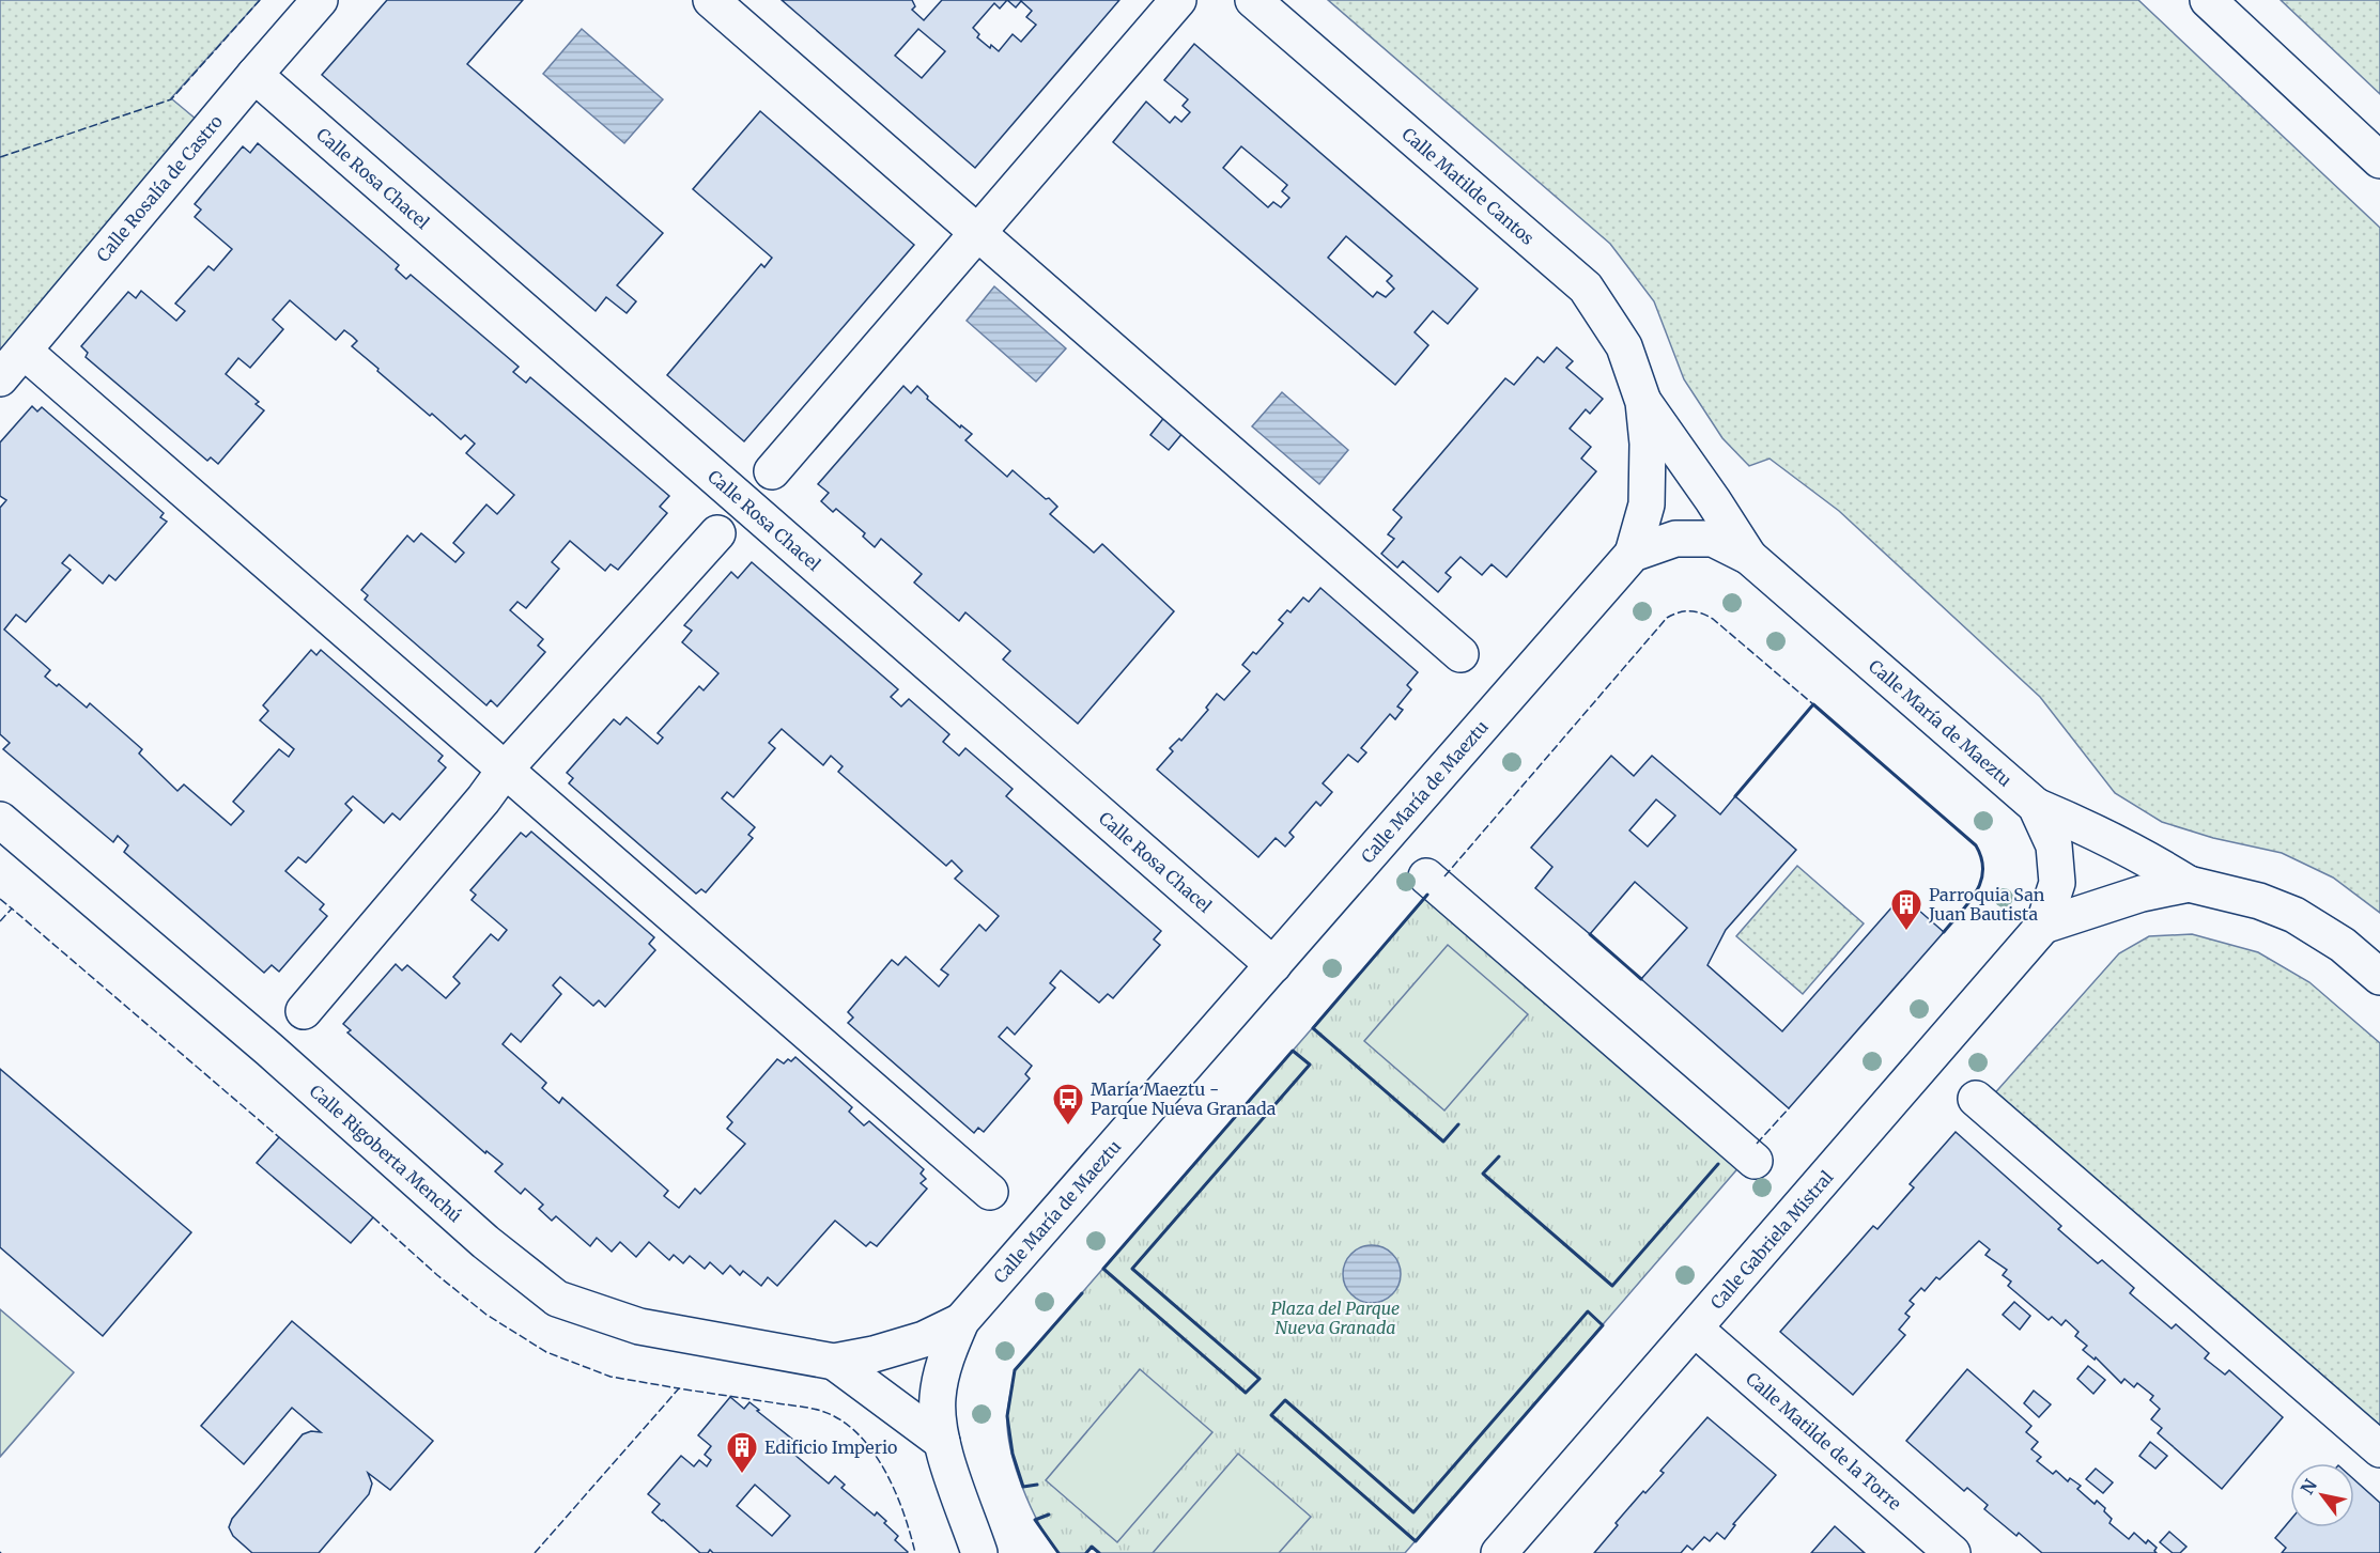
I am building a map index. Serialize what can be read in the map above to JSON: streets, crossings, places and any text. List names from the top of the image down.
{
  "streets": {
    "street": [
      "Calle Rosa Chacel",
      "Calle Matilde Cantos",
      "Calle Rosalía de Castro",
      "Calle María de Maeztu",
      "Calle Rigoberta Menchú",
      "Calle Gabriela Mistral",
      "Calle Matilde de la Torre"
    ]
  },
  "crossings": [
    ["Calle Rosa Chacel", "Calle Rosalía de Castro"],
    ["Calle Rosa Chacel", "Calle María de Maeztu"],
    ["Calle Matilde Cantos", "Calle María de Maeztu"],
    ["Calle María de Maeztu", "Calle Rigoberta Menchú"],
    ["Calle María de Maeztu", "Calle Gabriela Mistral"],
    ["Calle Gabriela Mistral", "Calle Matilde de la Torre"]
  ],
  "parks": ["Plaza del Parque Nueva Granada"],
  "places": {
    "building": ["Parroquia San Juan Bautista", "Edificio Imperio"],
    "bus stop": ["María Maeztu - Parque Nueva Granada"]
  },
  "north": "top left"
}
